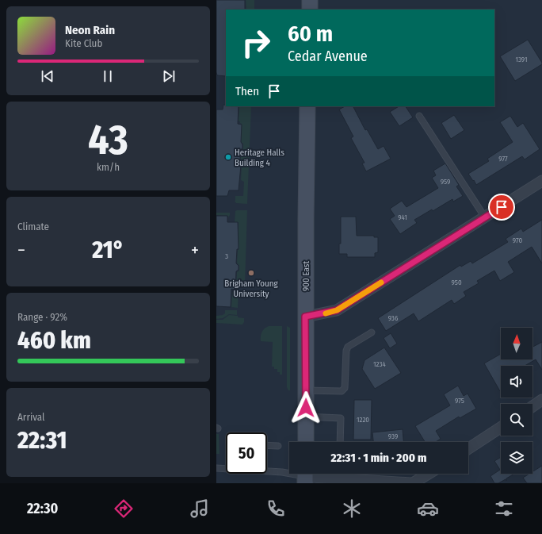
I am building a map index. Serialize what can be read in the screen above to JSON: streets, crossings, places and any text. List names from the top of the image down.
{
  "streets": {
    "main road": ["900 East"]
  },
  "places": ["Heritage Halls Building 4", "Brigham Young University"],
  "house_numbers": [
    "1391",
    "977",
    "959",
    "941",
    "970",
    "3",
    "950",
    "936",
    "1234",
    "975",
    "1220",
    "939"
  ],
  "north": "top",
  "page": {
    "turn": ["60 m", "Cedar Avenue"],
    "song": ["Neon Rain", "Kite Club"],
    "then": "Then",
    "tile": [
      ["43", "km/h"],
      "Climate",
      ["Range · 92%", "460 km"],
      ["Arrival", "22:31"]
    ],
    "heat": ["−", "21°", "+"],
    "limit": "50",
    "trip": "22:31 · 1 min · 200 m",
    "tabs": "22:30"
  }
}
